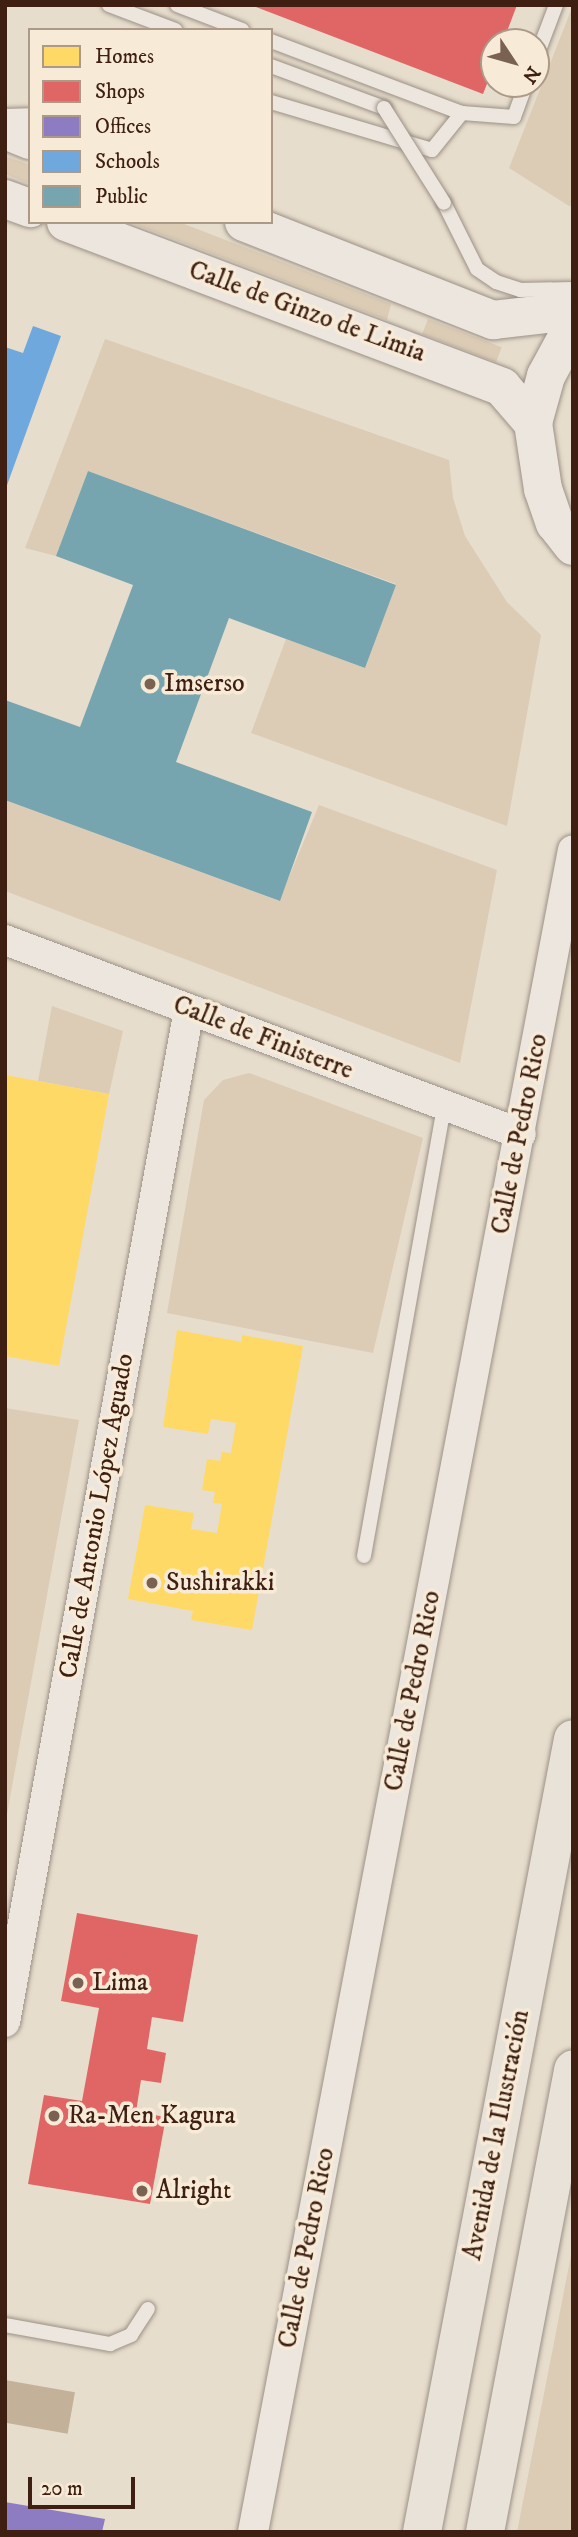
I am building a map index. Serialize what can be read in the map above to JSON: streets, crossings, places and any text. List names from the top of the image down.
{
  "streets": {
    "highway": ["Avenida de la Ilustración"],
    "main road": ["Calle de Ginzo de Limia"],
    "street": ["Calle de Finisterre", "Calle de Pedro Rico", "Calle de Antonio López Aguado"]
  },
  "crossings": [
    ["Calle de Finisterre", "Calle de Pedro Rico"],
    ["Calle de Finisterre", "Calle de Antonio López Aguado"]
  ],
  "places": [
    "Imserso",
    "Sushirakki",
    "Lima",
    "Ra-Men Kagura",
    "Alright"
  ],
  "legend": [
    "Homes",
    "Shops",
    "Offices",
    "Schools",
    "Public"
  ],
  "scale_bar": "20 m",
  "north": "bottom right"
}
